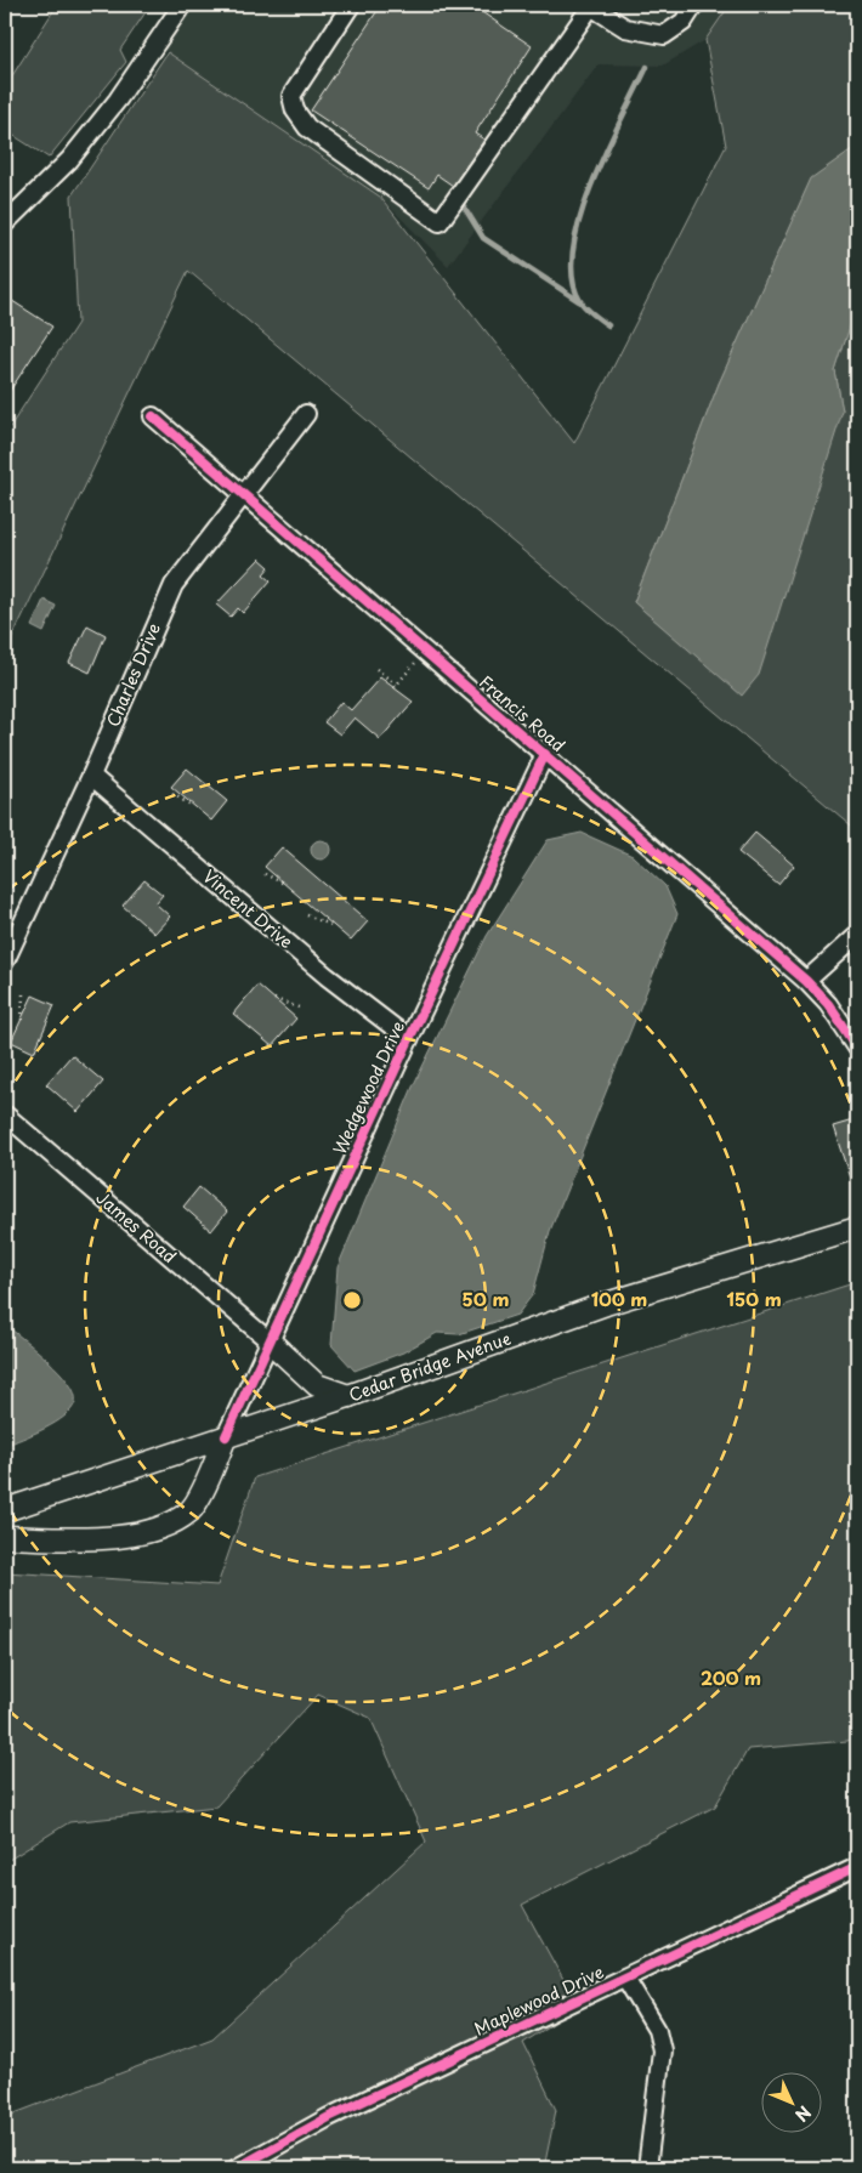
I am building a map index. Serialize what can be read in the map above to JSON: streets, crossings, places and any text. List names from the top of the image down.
{
  "streets": {
    "main road": ["Cedar Bridge Avenue"],
    "street": [
      "Charles Drive",
      "Francis Road",
      "Vincent Drive",
      "Wedgewood Drive",
      "James Road",
      "Maplewood Drive"
    ]
  },
  "crossings": [
    ["Charles Drive", "Francis Road"],
    ["Charles Drive", "Vincent Drive"],
    ["Francis Road", "Wedgewood Drive"],
    ["Vincent Drive", "Wedgewood Drive"],
    ["Wedgewood Drive", "James Road"],
    ["Wedgewood Drive", "Cedar Bridge Avenue"]
  ],
  "north": "bottom right",
  "rings": [
    "50 m",
    "100 m",
    "150 m",
    "200 m"
  ]
}
